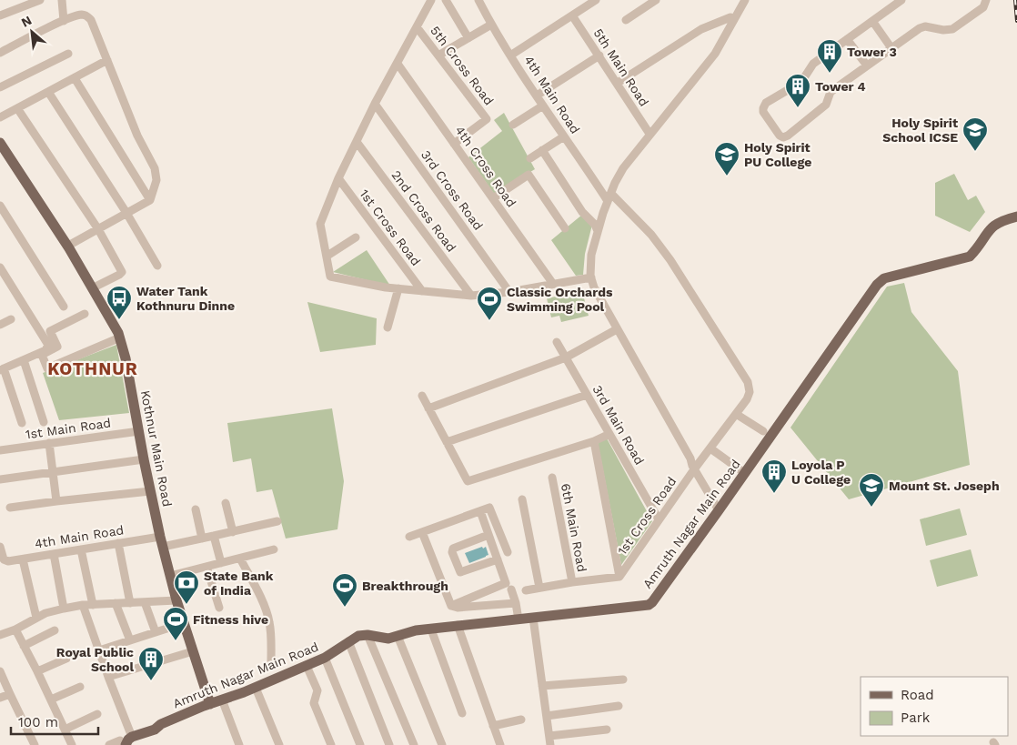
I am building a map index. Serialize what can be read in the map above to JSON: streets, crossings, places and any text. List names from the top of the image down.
{
  "streets": {
    "main road": ["Kothnur Main Road", "Amruth Nagar Main Road"],
    "street": [
      "5th Cross Road",
      "5th Main Road",
      "4th Main Road",
      "4th Cross Road",
      "3rd Cross Road",
      "2nd Cross Road",
      "1st Cross Road",
      "3rd Main Road",
      "1st Main Road",
      "6th Main Road"
    ]
  },
  "crossings": [
    ["5th Cross Road", "4th Cross Road"],
    ["4th Main Road", "1st Cross Road"],
    ["4th Main Road", "Kothnur Main Road"],
    ["1st Cross Road", "3rd Main Road"],
    ["1st Main Road", "Kothnur Main Road"],
    ["Kothnur Main Road", "Amruth Nagar Main Road"]
  ],
  "districts": ["KOTHNUR"],
  "places": {
    "building": [
      "Tower 3",
      "Tower 4",
      "Loyola P U College",
      "Royal Public School"
    ],
    "school or university": ["Holy Spirit School ICSE", "Holy Spirit PU College", "Mount St. Joseph"],
    "bus stop": ["Water Tank Kothnuru Dinne"],
    "sports": ["Classic Orchards Swimming Pool", "Breakthrough", "Fitness hive"],
    "bank": ["State Bank of India"]
  },
  "legend": ["Road", "Park"],
  "scale_bar": "100 m",
  "north": "top left"
}
